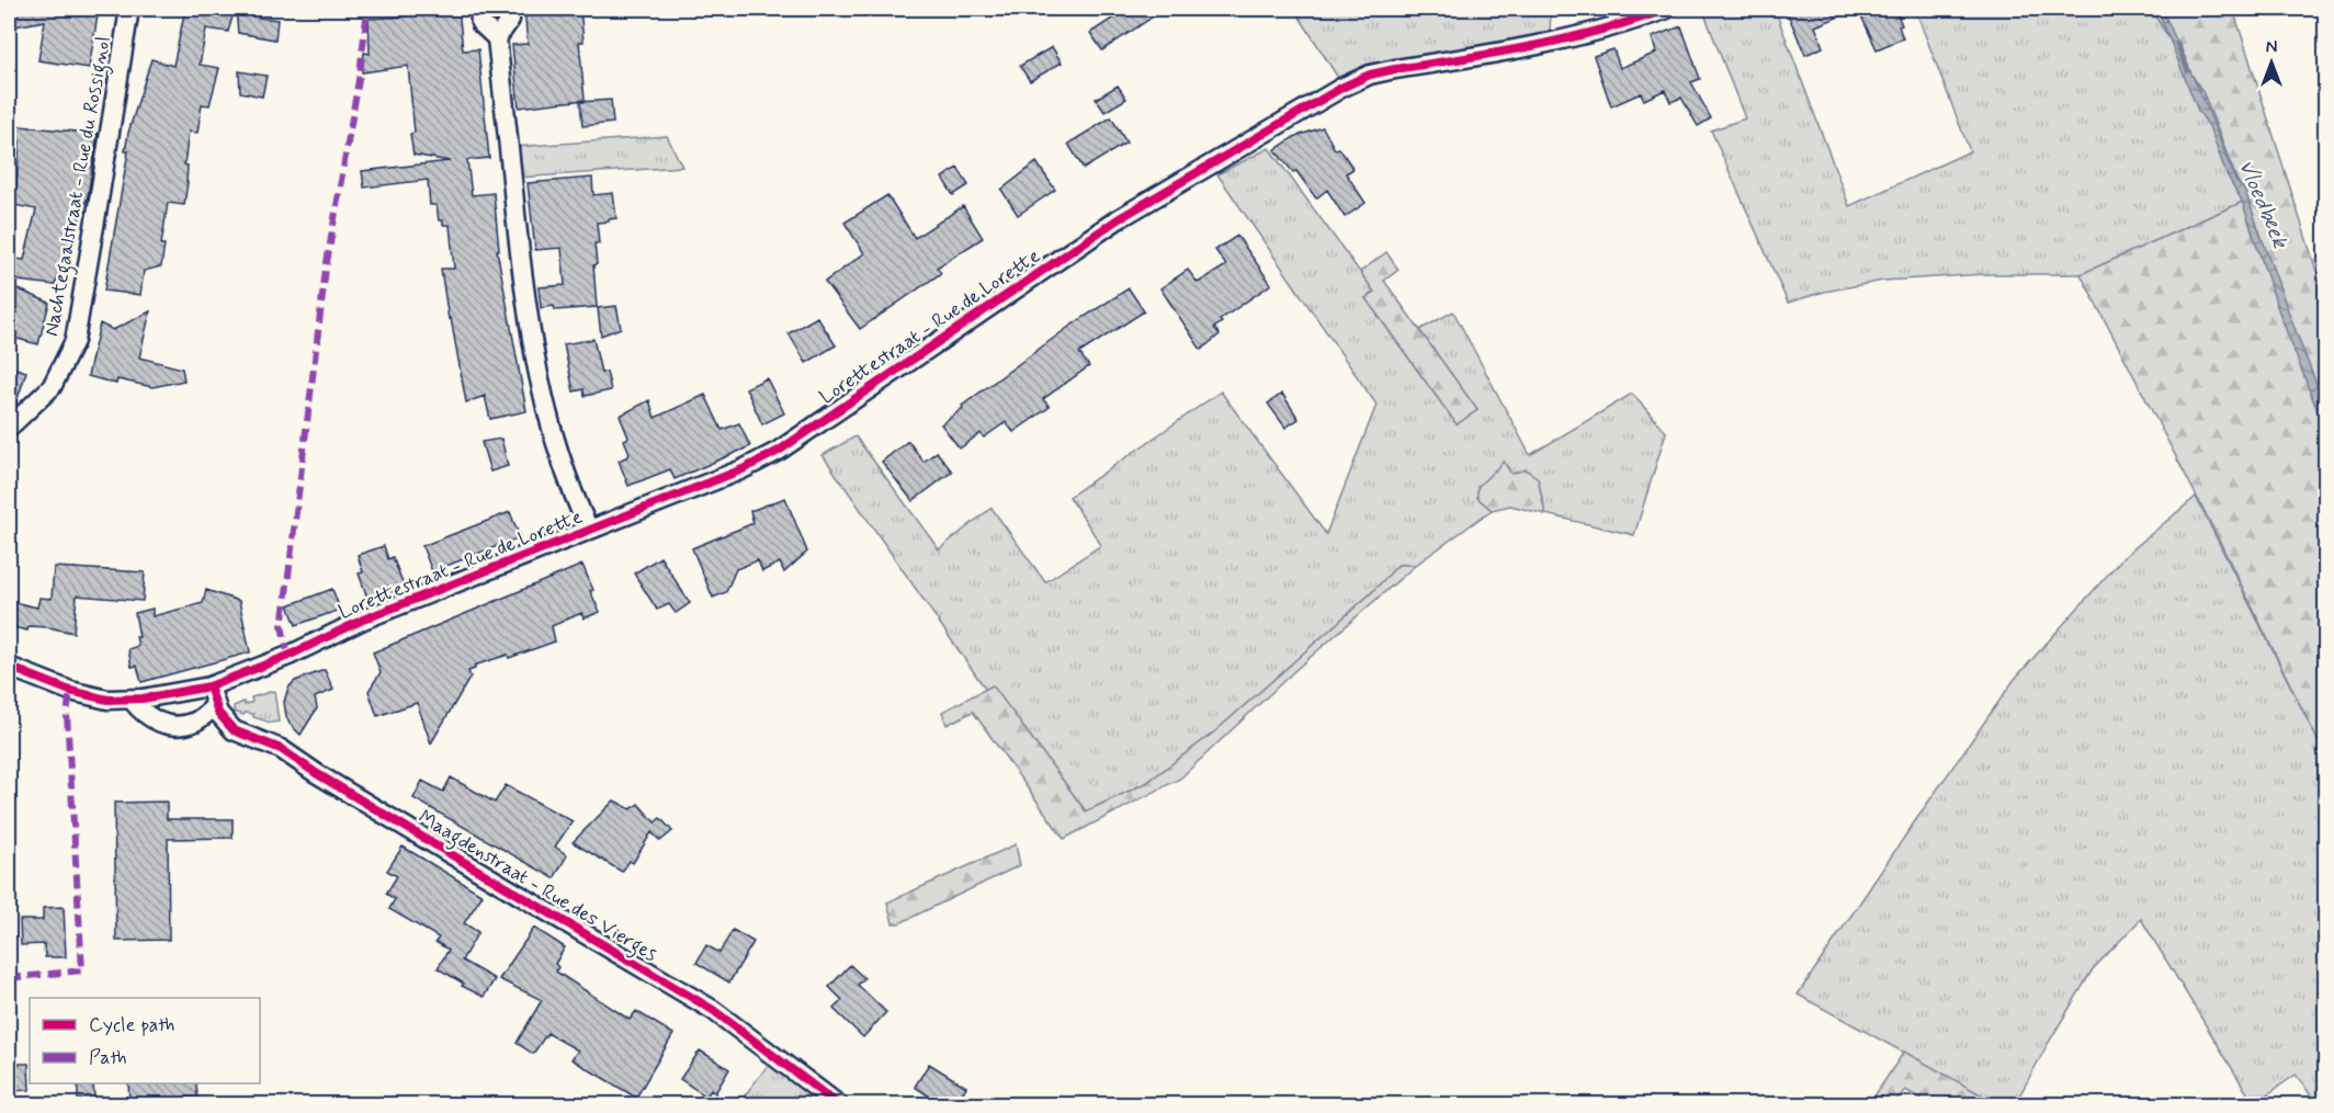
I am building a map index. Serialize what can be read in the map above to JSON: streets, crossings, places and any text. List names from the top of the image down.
{
  "streets": {
    "street": ["Nachtegaalstraat - Rue du Rossignol", "Lorettestraat - Rue de Lorette", "Maagdenstraat - Rue des Vierges"]
  },
  "water": ["Vloedbeek"],
  "legend": ["Cycle path", "Path"],
  "north": "top"
}
